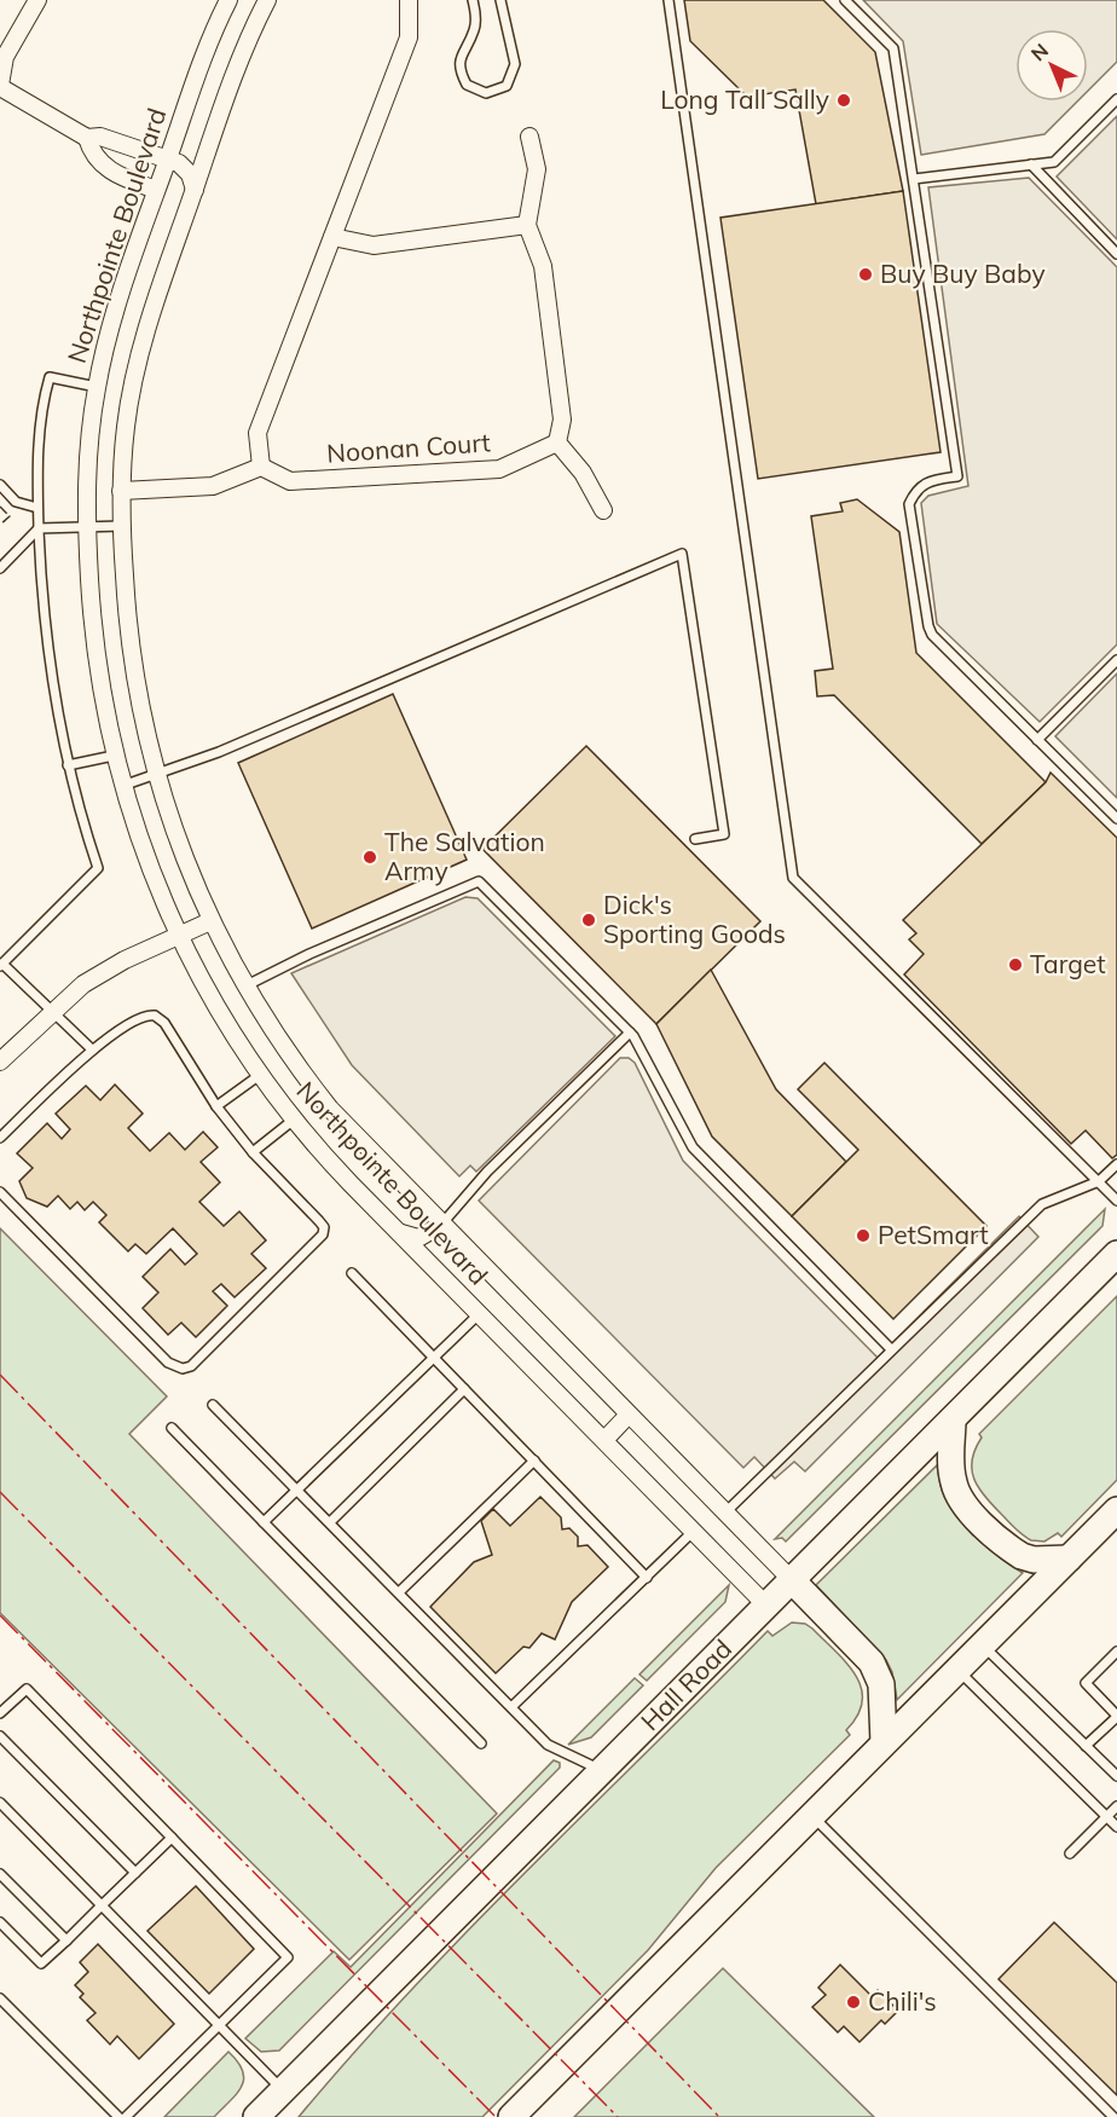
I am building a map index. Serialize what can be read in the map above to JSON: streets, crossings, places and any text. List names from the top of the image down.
{
  "streets": {
    "highway": ["Hall Road"],
    "street": ["Northpointe Boulevard", "Noonan Court"]
  },
  "crossings": [
    ["Northpointe Boulevard", "Hall Road"]
  ],
  "places": [
    "Long Tall Sally",
    "Buy Buy Baby",
    "The Salvation Army",
    "Dick's Sporting Goods",
    "Target",
    "PetSmart",
    "Chili's"
  ],
  "north": "top left"
}
